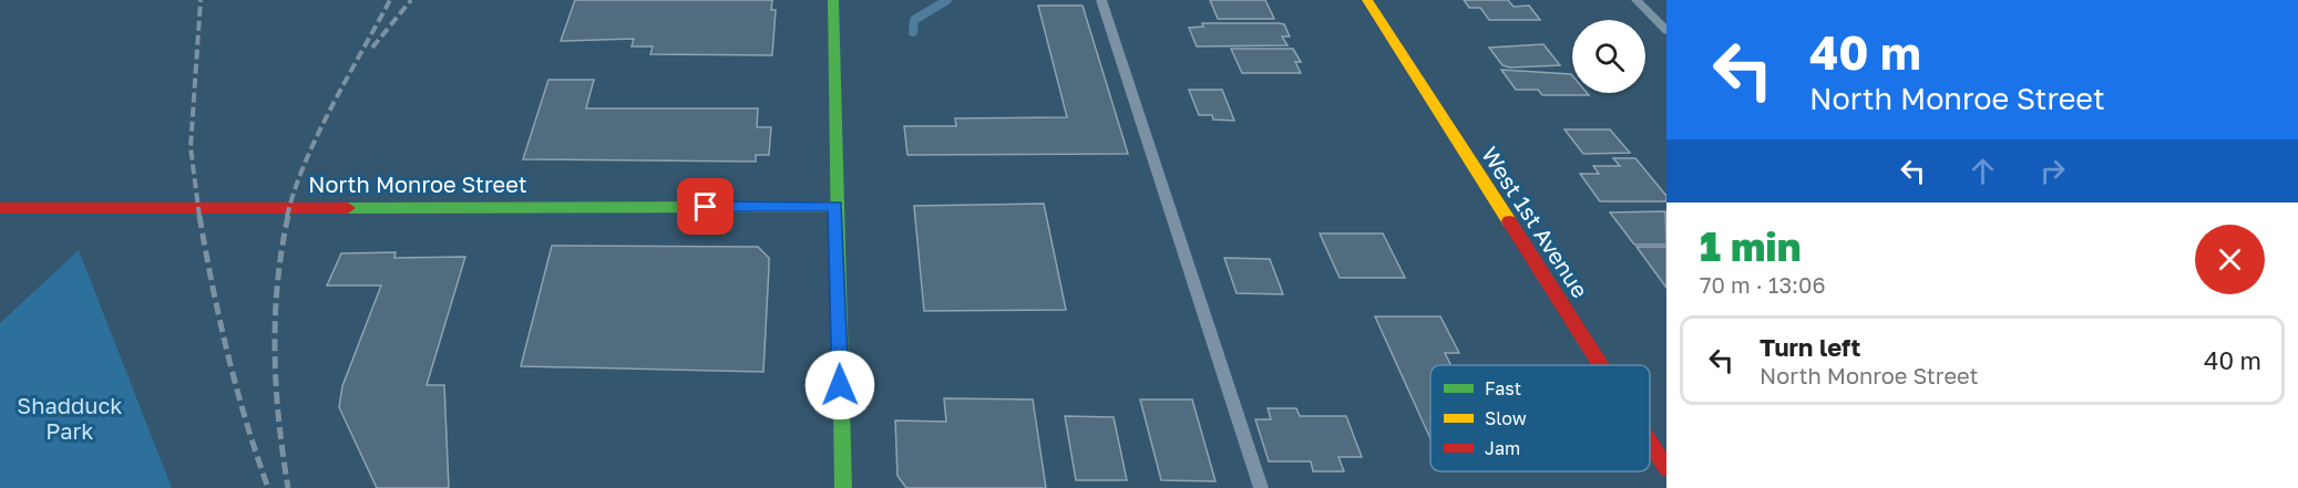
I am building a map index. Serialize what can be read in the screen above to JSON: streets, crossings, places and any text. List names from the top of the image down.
{
  "streets": {
    "street": ["North Monroe Street", "West 1st Avenue"]
  },
  "parks": ["Shadduck Park"],
  "legend": ["Fast", "Slow", "Jam"],
  "page": {
    "turn": ["40 m", "North Monroe Street"],
    "heading": ["1 min", "70 m · 13:06"],
    "list": [
      {
        "name": "Turn left",
        "note": "North Monroe Street",
        "value": "40 m"
      }
    ]
  }
}
